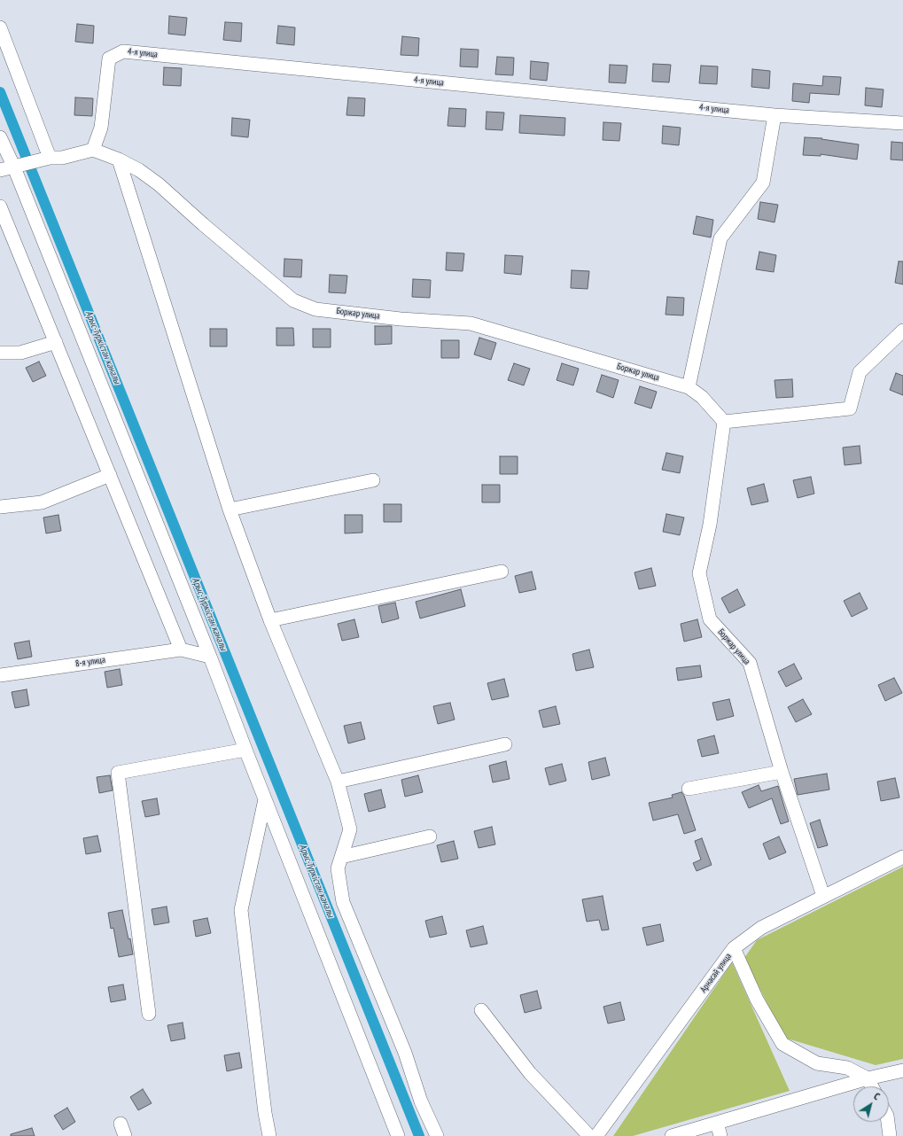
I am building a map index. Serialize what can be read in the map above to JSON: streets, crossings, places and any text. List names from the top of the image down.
{
  "streets": {
    "street": [
      "4-я улица",
      "Боржар улица",
      "8-я улица",
      "Арнасай улица"
    ]
  },
  "crossings": [
    ["4-я улица", "Боржар улица"],
    ["Боржар улица", "Арнасай улица"]
  ],
  "water": ["Арыс-Түркістан каналы"],
  "north": "top right"
}
